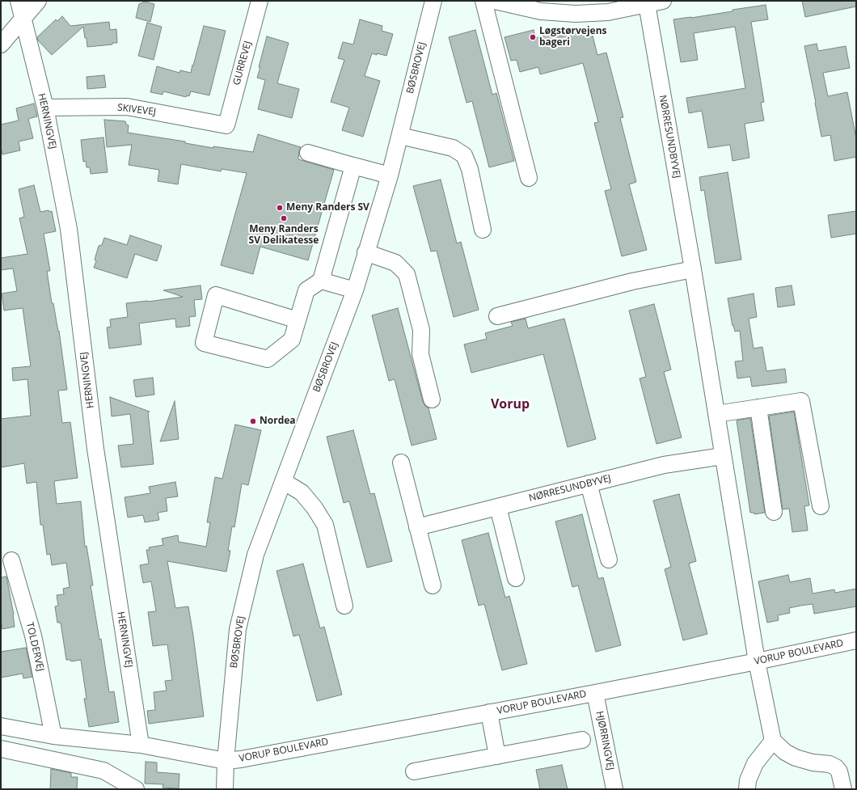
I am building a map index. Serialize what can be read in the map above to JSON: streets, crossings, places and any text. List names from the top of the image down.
{
  "streets": {
    "street": [
      "GURREVEJ",
      "BØSBROVEJ",
      "SKIVEVEJ",
      "HERNINGVEJ",
      "NØRRESUNDBYVEJ",
      "TOLDERVEJ",
      "VORUP BOULEVARD",
      "HJØRRINGVEJ"
    ]
  },
  "crossings": [
    ["GURREVEJ", "SKIVEVEJ"],
    ["BØSBROVEJ", "VORUP BOULEVARD"],
    ["SKIVEVEJ", "HERNINGVEJ"],
    ["NØRRESUNDBYVEJ", "VORUP BOULEVARD"],
    ["VORUP BOULEVARD", "HJØRRINGVEJ"]
  ],
  "districts": ["Vorup"],
  "places": [
    "Løgstørvejens bageri",
    "Meny Randers SV",
    "Meny Randers SV Delikatesse",
    "Nordea"
  ]
}
